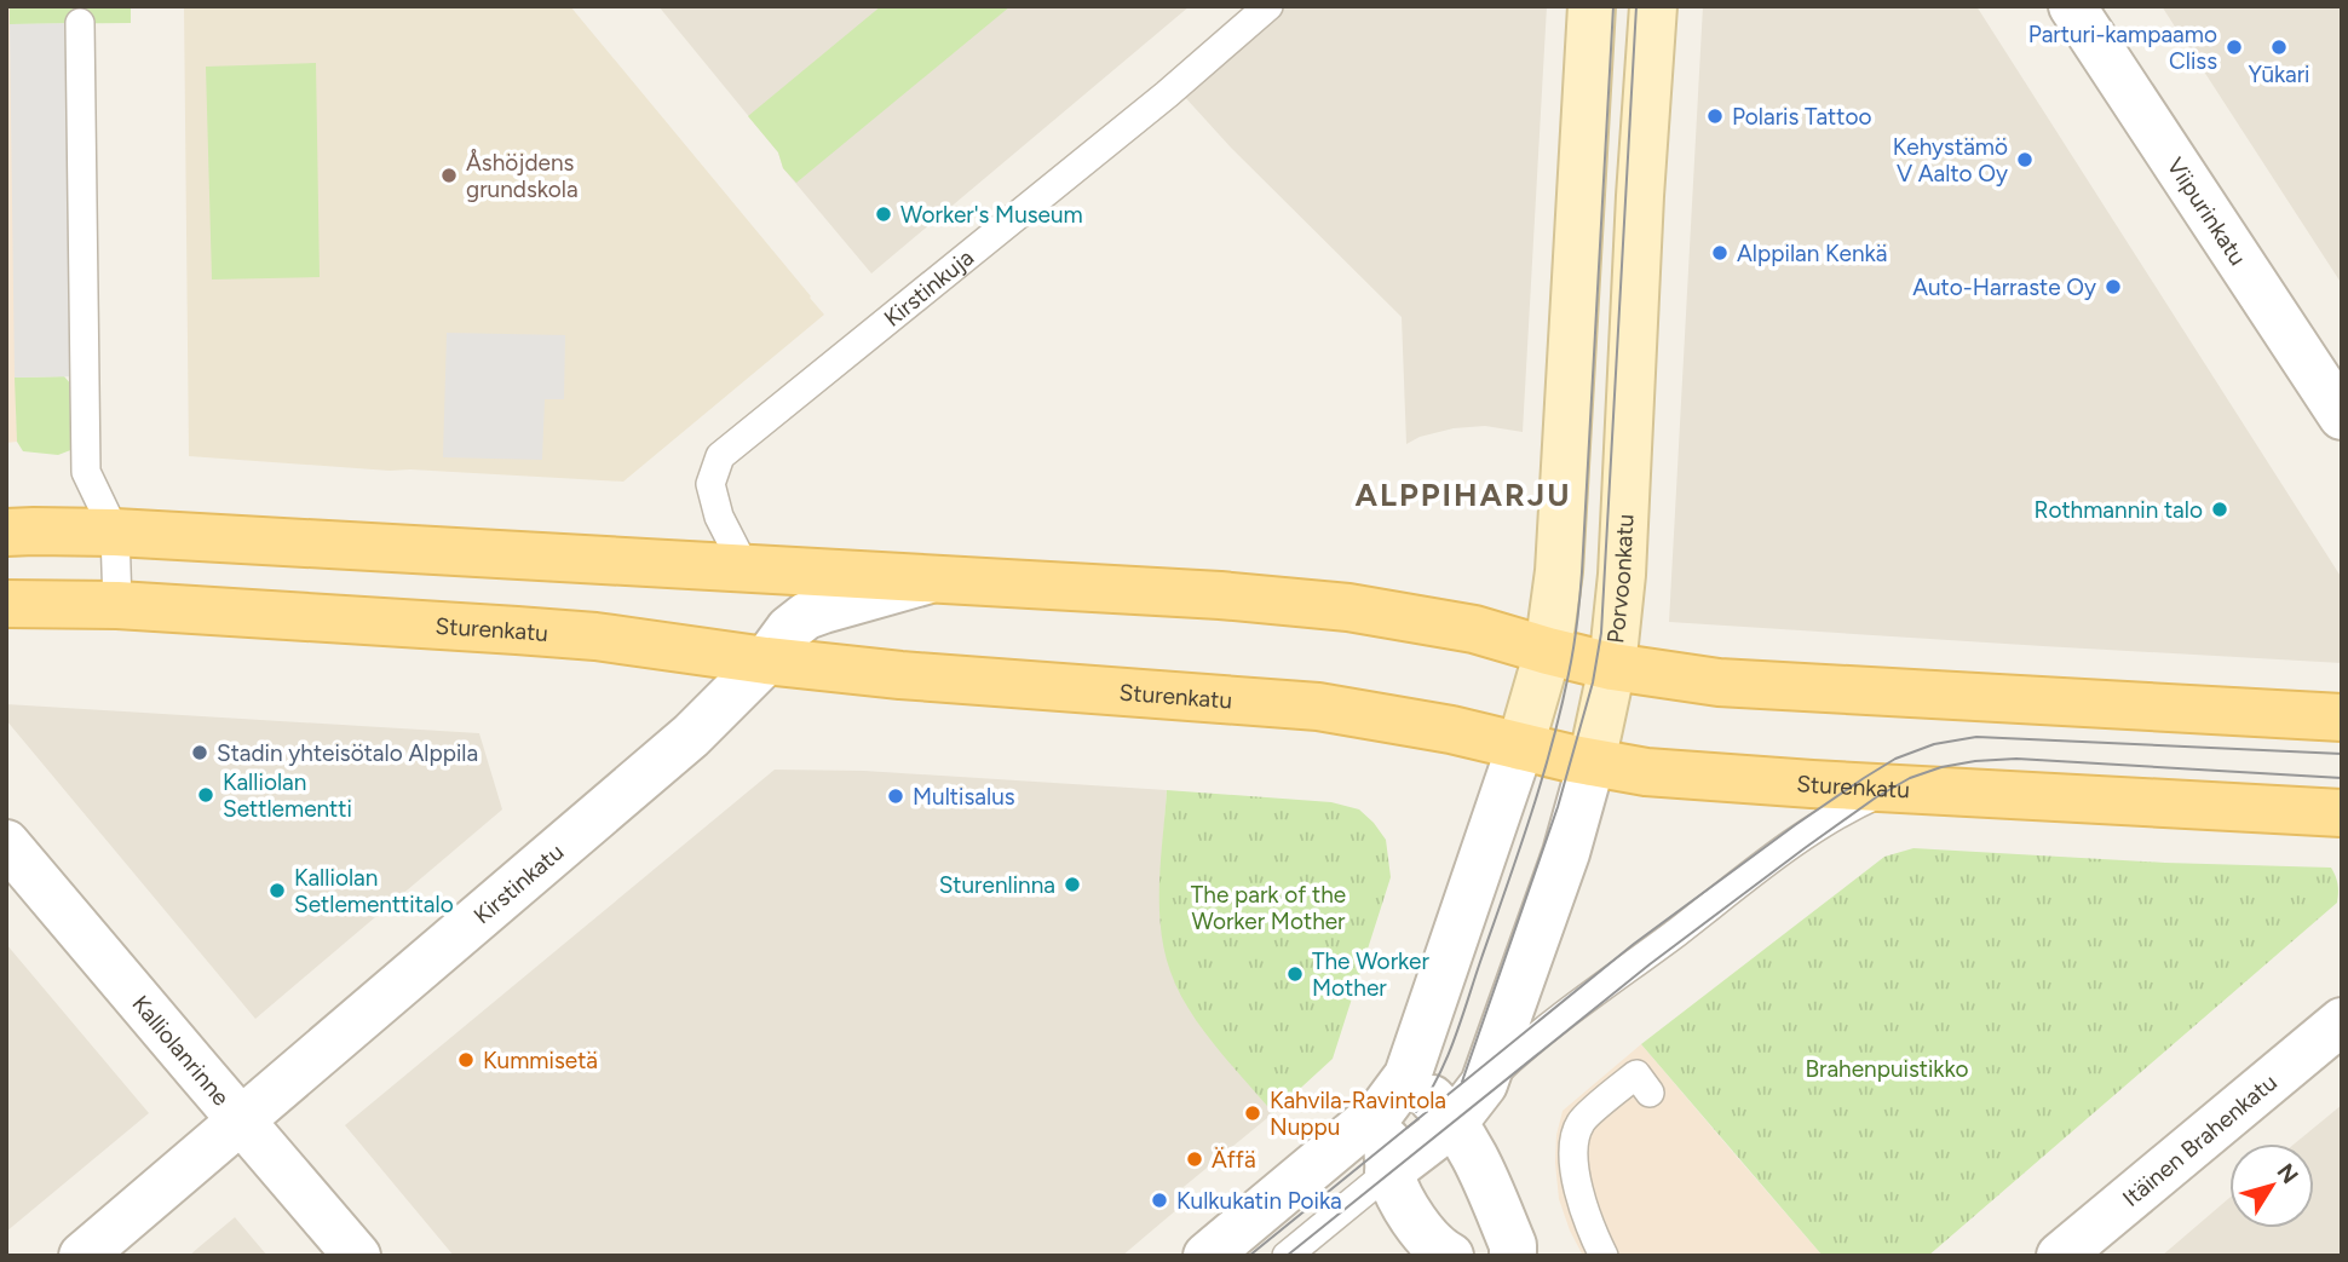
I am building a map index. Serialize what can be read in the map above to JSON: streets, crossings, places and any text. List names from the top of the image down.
{
  "streets": {
    "main road": ["Sturenkatu"],
    "street": [
      "Viipurinkatu",
      "Porvoonkatu",
      "Kirstinkatu",
      "Kalliolanrinne",
      "Itäinen Brahenkatu"
    ],
    "lane": ["Kirstinkuja"]
  },
  "crossings": [
    ["Porvoonkatu", "Sturenkatu"],
    ["Sturenkatu", "Kirstinkatu"],
    ["Kirstinkatu", "Kalliolanrinne"]
  ],
  "districts": ["ALPPIHARJU"],
  "parks": ["The park of the Worker Mother", "Brahenpuistikko"],
  "places": [
    "Parturi-kampaamo Cliss",
    "Yūkari",
    "Polaris Tattoo",
    "Kehystämö V Aalto Oy",
    "Åshöjdens grundskola",
    "Worker's Museum",
    "Alppilan Kenkä",
    "Auto-Harraste Oy",
    "Rothmannin talo",
    "Stadin yhteisötalo Alppila",
    "Kalliolan Settlementti",
    "Multisalus",
    "Sturenlinna",
    "Kalliolan Setlementtitalo",
    "The Worker Mother",
    "Kummisetä",
    "Kahvila-Ravintola Nuppu",
    "Äffä",
    "Kulkukatin Poika"
  ],
  "north": "top right"
}
